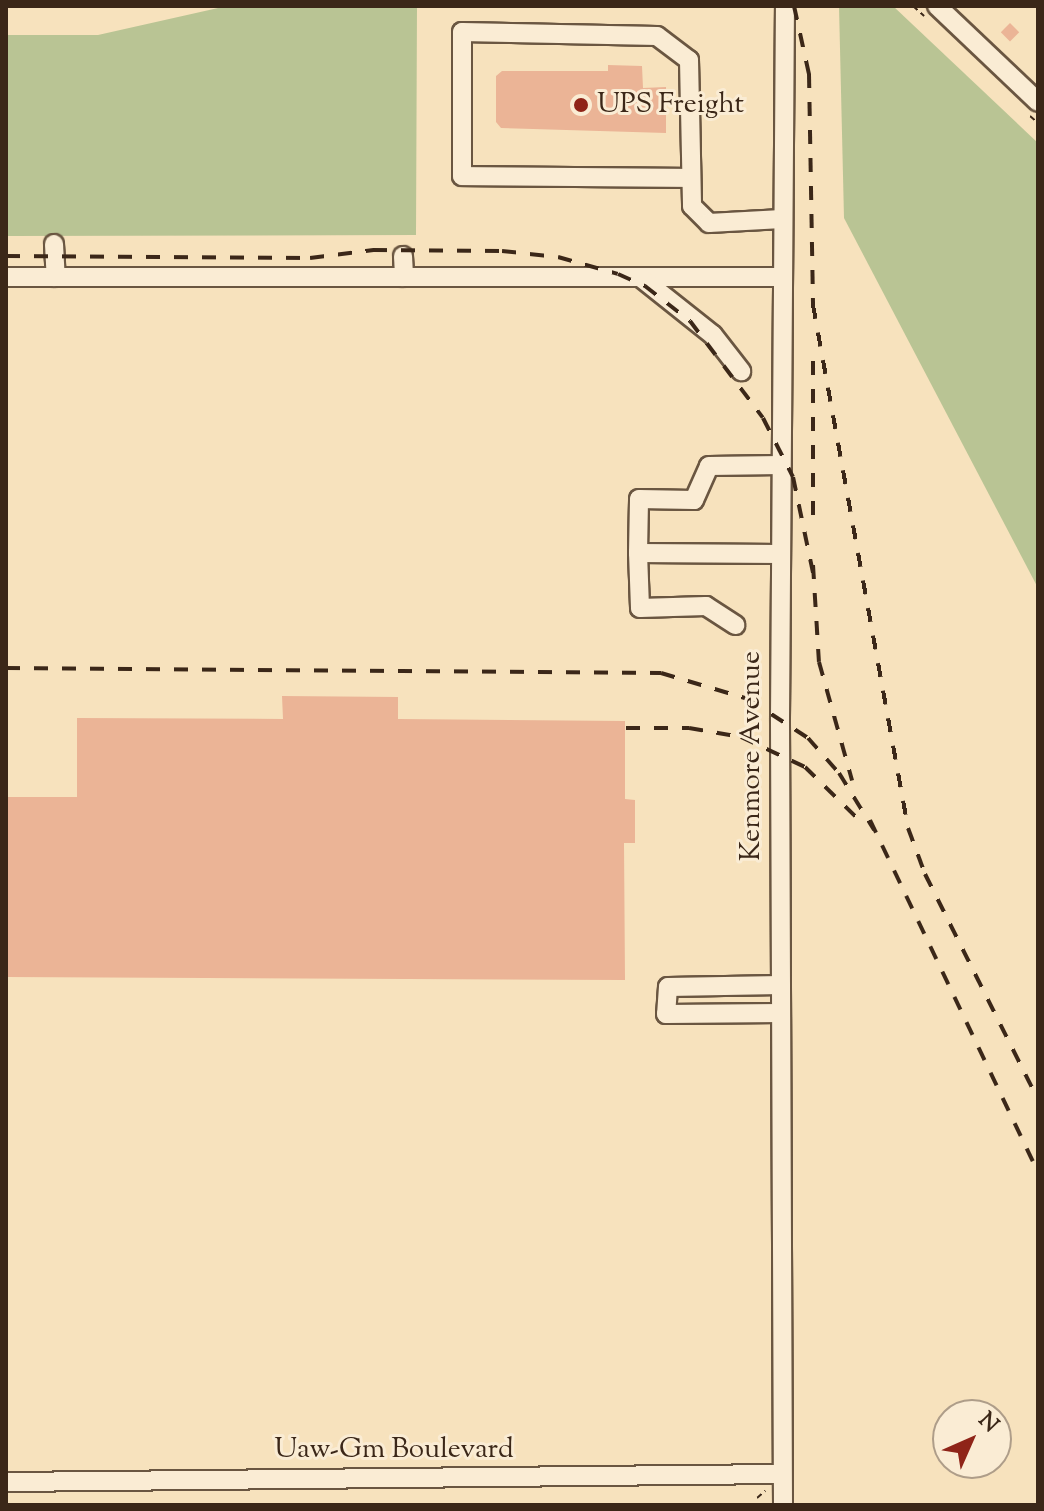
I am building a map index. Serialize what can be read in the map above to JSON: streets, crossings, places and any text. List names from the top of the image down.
{
  "streets": {
    "street": ["Kenmore Avenue", "Uaw-Gm Boulevard"]
  },
  "crossings": [
    ["Kenmore Avenue", "Uaw-Gm Boulevard"]
  ],
  "places": ["UPS Freight"],
  "north": "top right"
}
